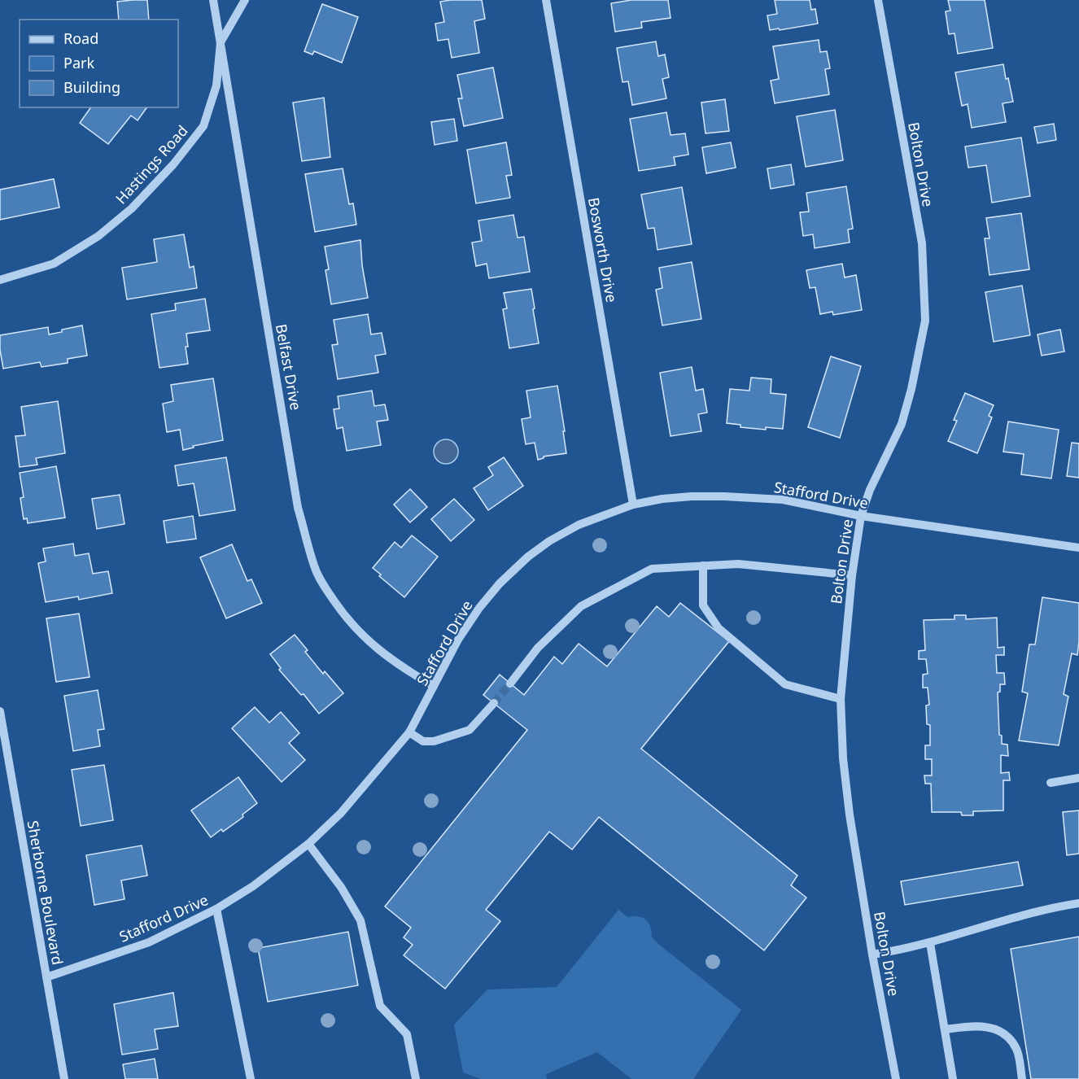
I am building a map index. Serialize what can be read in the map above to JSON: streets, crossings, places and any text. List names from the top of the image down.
{
  "streets": {
    "street": [
      "Hastings Road",
      "Bolton Drive",
      "Bosworth Drive",
      "Belfast Drive",
      "Stafford Drive",
      "Sherborne Boulevard"
    ]
  },
  "crossings": [
    ["Hastings Road", "Belfast Drive"],
    ["Bolton Drive", "Stafford Drive"],
    ["Bosworth Drive", "Stafford Drive"],
    ["Belfast Drive", "Stafford Drive"],
    ["Stafford Drive", "Sherborne Boulevard"]
  ],
  "legend": ["Road", "Park", "Building"]
}
